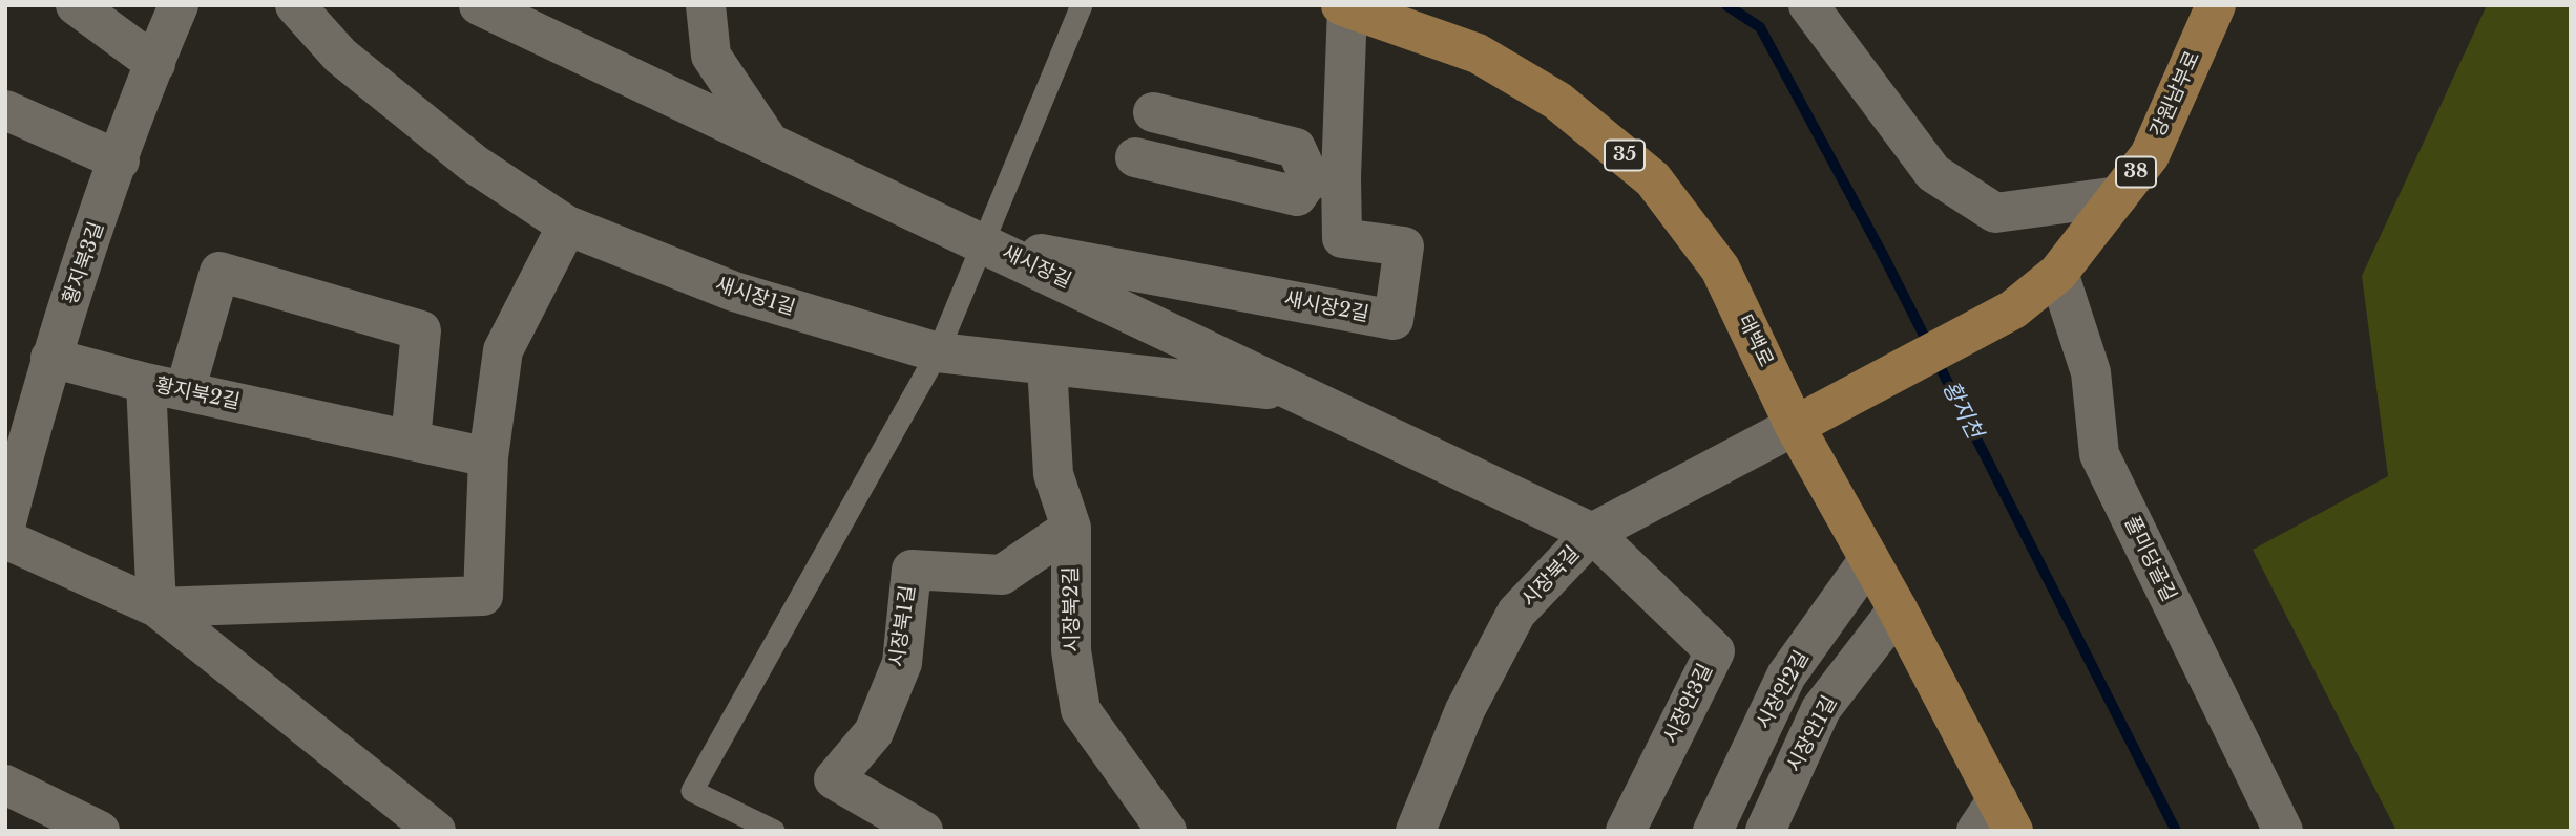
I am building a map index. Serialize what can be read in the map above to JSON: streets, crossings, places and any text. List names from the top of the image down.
{
  "streets": {
    "main road": [
      "강원남부로",
      "35",
      "38",
      "태백로"
    ],
    "street": [
      "황지북3길",
      "새시장길",
      "새시장1길",
      "새시장2길",
      "황지북2길",
      "풀미당골길",
      "시장북길",
      "시장북2길",
      "시장북1길",
      "시장안2길",
      "시장안3길",
      "시장안1길"
    ]
  },
  "crossings": [
    ["강원남부로", "태백로"],
    ["강원남부로", "풀미당골길"],
    ["강원남부로", "시장북길"],
    ["새시장길", "새시장1길"],
    ["새시장길", "새시장2길"],
    ["새시장길", "시장북길"],
    ["새시장길", "시장안3길"],
    ["새시장1길", "시장북2길"],
    ["새시장2길", "태백로"],
    ["태백로", "시장북길"],
    ["태백로", "시장안2길"],
    ["태백로", "시장안1길"],
    ["시장북길", "시장안3길"],
    ["시장북2길", "시장북1길"]
  ],
  "water": ["황지천"]
}
